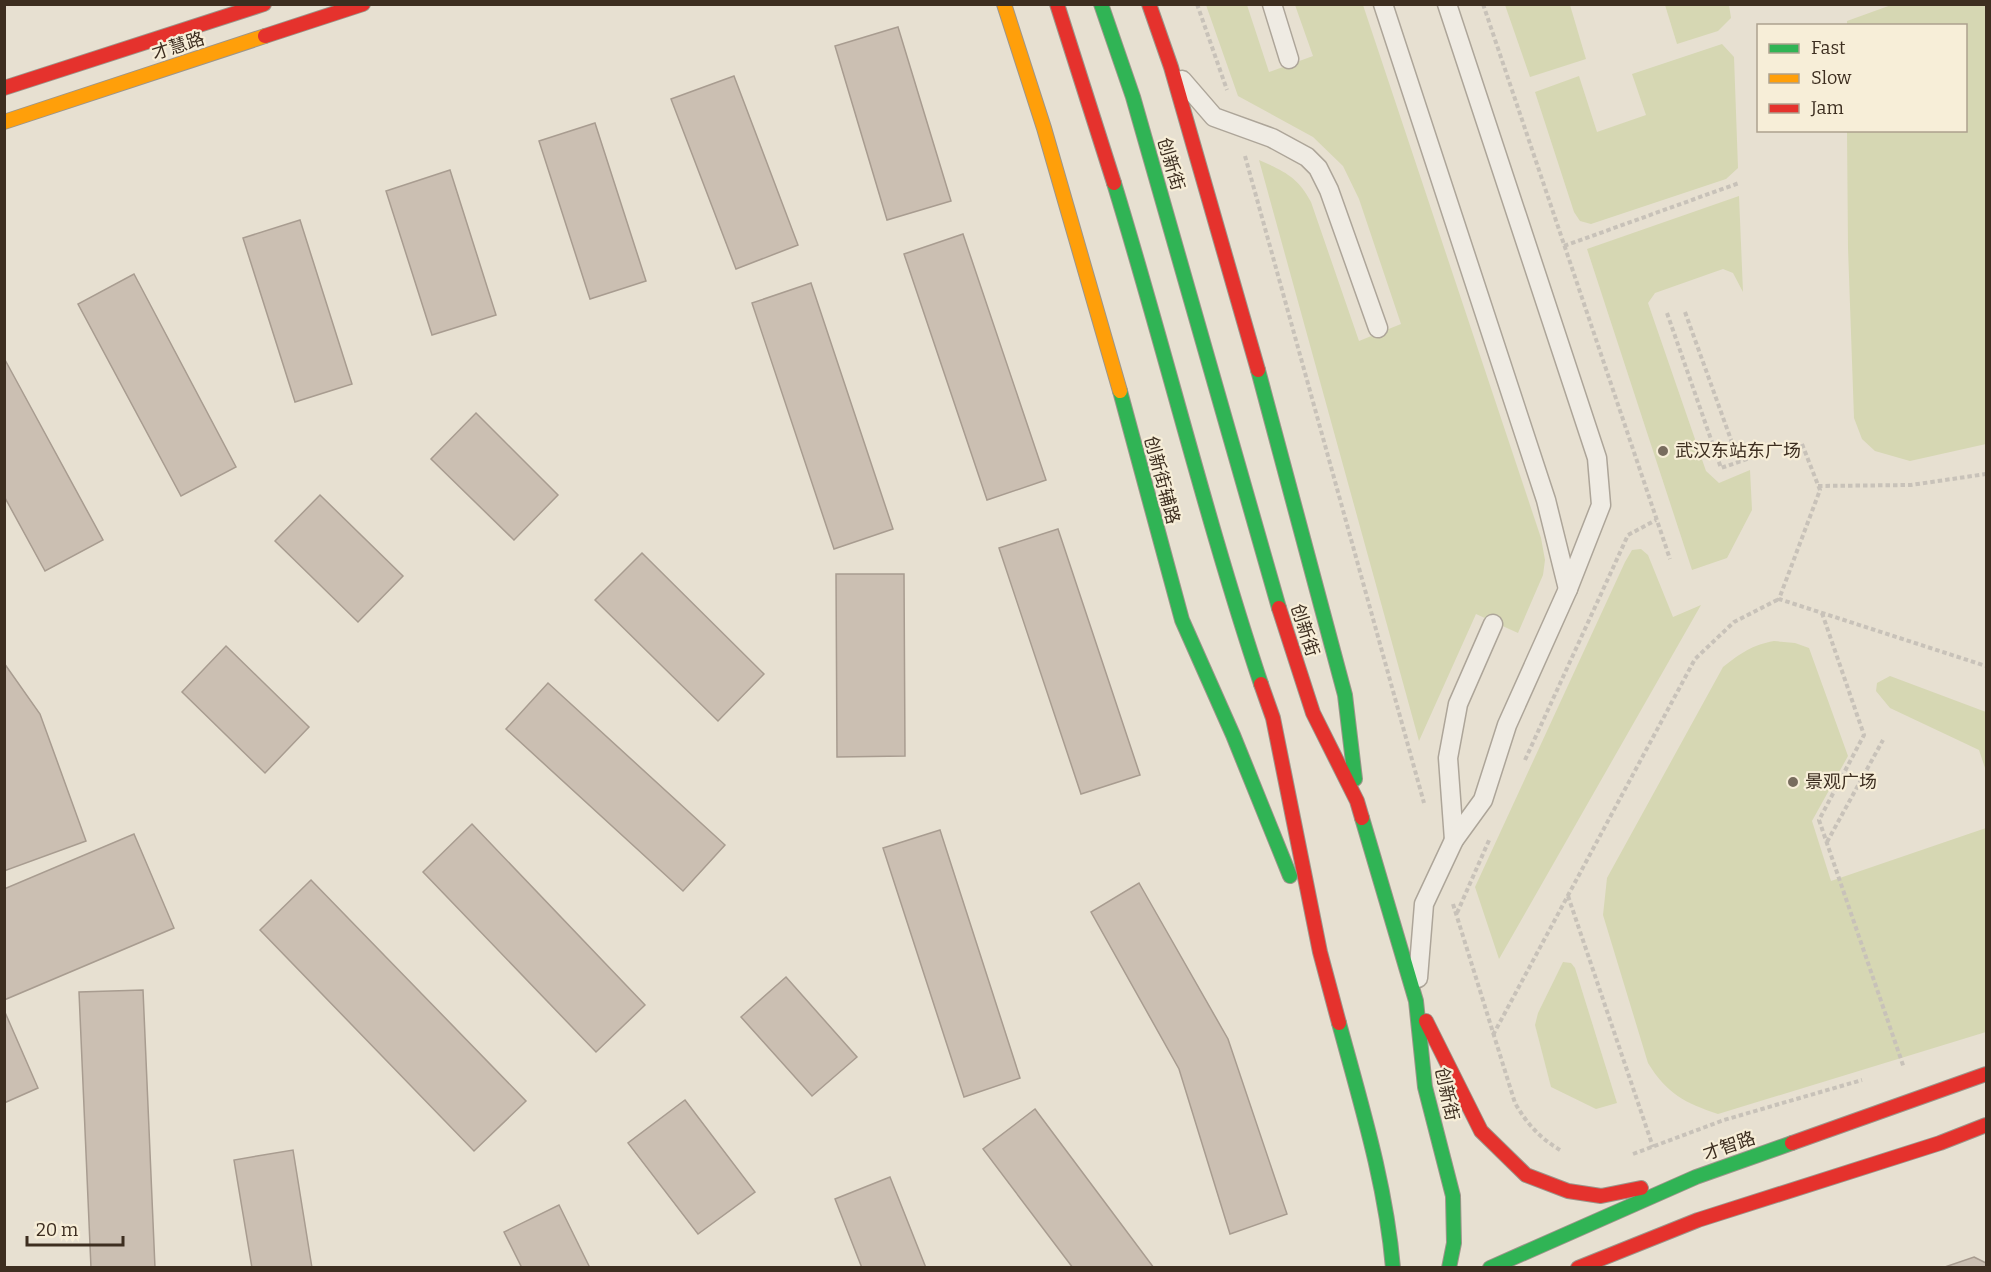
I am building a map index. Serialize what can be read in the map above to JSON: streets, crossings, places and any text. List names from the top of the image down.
{
  "streets": {
    "street": [
      "才慧路",
      "创新街",
      "创新街辅路",
      "才智路"
    ]
  },
  "places": ["武汉东站东广场", "景观广场"],
  "legend": ["Fast", "Slow", "Jam"],
  "scale_bar": "20 m"
}
